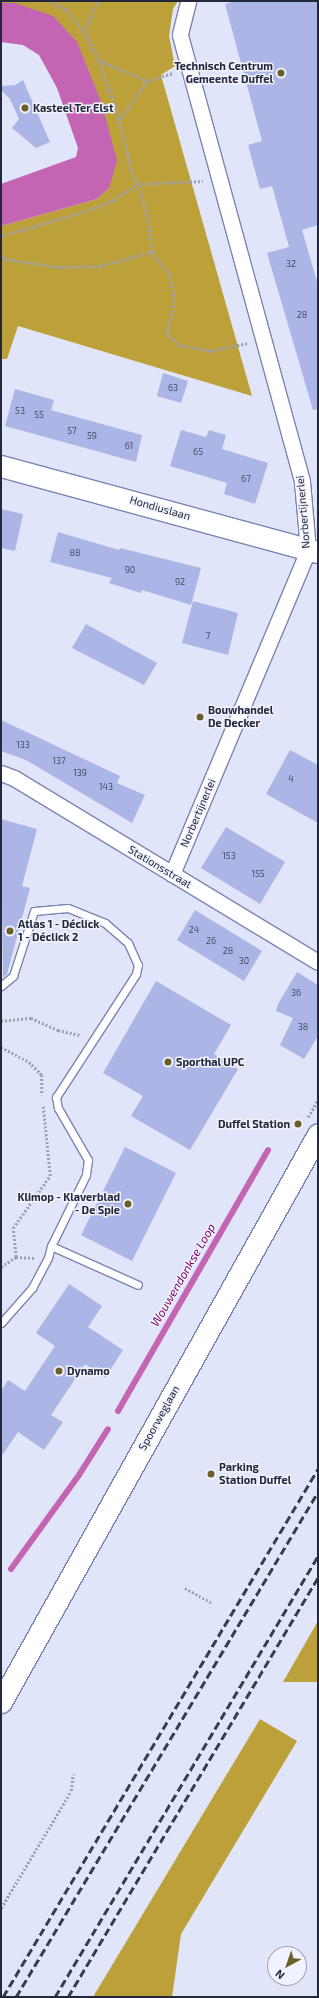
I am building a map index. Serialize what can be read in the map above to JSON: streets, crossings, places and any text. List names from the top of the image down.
{
  "streets": {
    "street": [
      "Hondiuslaan",
      "Norbertijnerlei",
      "Stationsstraat",
      "Spoorweglaan"
    ]
  },
  "crossings": [
    ["Hondiuslaan", "Norbertijnerlei"],
    ["Norbertijnerlei", "Stationsstraat"]
  ],
  "water": ["Wouwendonkse Loop"],
  "places": [
    "Technisch Centrum Gemeente Duffel",
    "Kasteel Ter Elst",
    "Bouwhandel De Decker",
    "Atlas 1 - Déclick 1 - Déclick 2",
    "Sporthal UPC",
    "Duffel Station",
    "Klimop - Klaverblad - De Spie",
    "Dynamo",
    "Parking Station Duffel"
  ],
  "house_numbers": [
    "32",
    "28",
    "63",
    "53",
    "55",
    "57",
    "59",
    "61",
    "65",
    "67",
    "88",
    "90",
    "92",
    "7",
    "133",
    "137",
    "139",
    "4",
    "143",
    "153",
    "155",
    "24",
    "26",
    "28",
    "30",
    "36",
    "38"
  ],
  "north": "bottom left"
}
